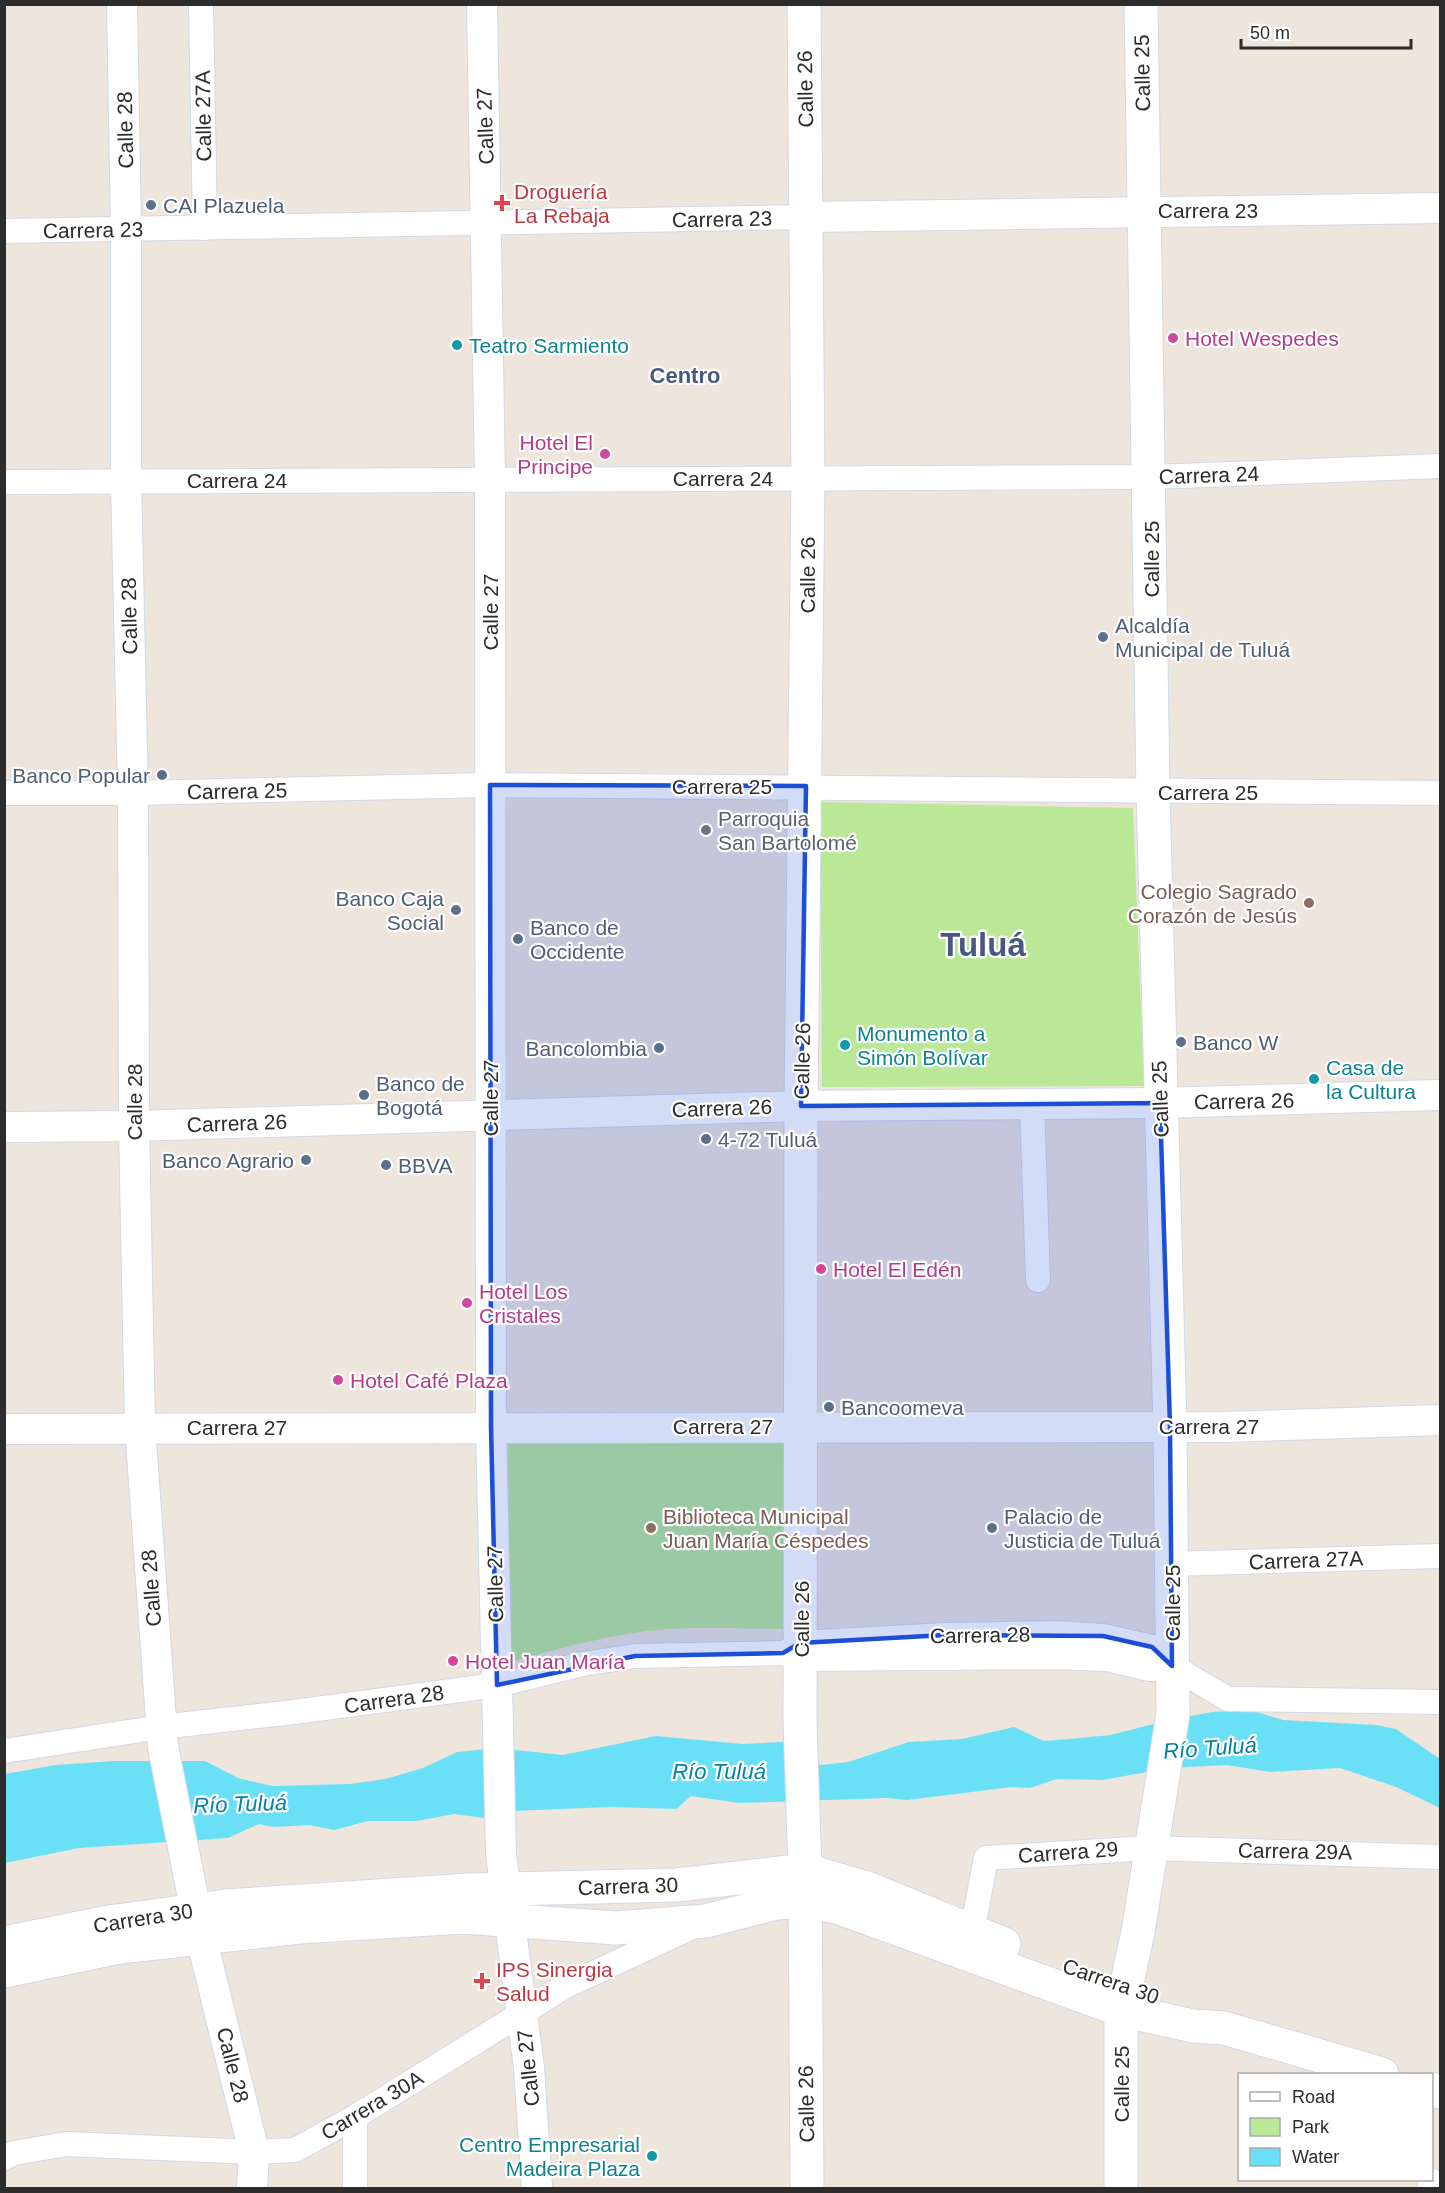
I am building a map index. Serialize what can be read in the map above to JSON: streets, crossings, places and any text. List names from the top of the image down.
{
  "streets": {
    "main road": ["Calle 25", "Calle 26", "Carrera 30"],
    "street": [
      "Calle 27A",
      "Calle 27",
      "Calle 28",
      "Carrera 23",
      "Carrera 24",
      "Carrera 25",
      "Carrera 26",
      "Carrera 27",
      "Carrera 27A",
      "Carrera 28",
      "Carrera 29A",
      "Carrera 29",
      "Carrera 30A"
    ]
  },
  "crossings": [
    ["Calle 25", "Carrera 23"],
    ["Calle 25", "Carrera 24"],
    ["Calle 25", "Carrera 25"],
    ["Calle 25", "Carrera 26"],
    ["Calle 25", "Carrera 27"],
    ["Calle 25", "Carrera 27A"],
    ["Calle 25", "Carrera 28"],
    ["Calle 25", "Carrera 29A"],
    ["Calle 25", "Carrera 29"],
    ["Calle 25", "Carrera 30"],
    ["Calle 26", "Carrera 23"],
    ["Calle 26", "Carrera 24"],
    ["Calle 26", "Carrera 25"],
    ["Calle 26", "Carrera 26"],
    ["Calle 26", "Carrera 27"],
    ["Calle 26", "Carrera 28"],
    ["Calle 26", "Carrera 30"],
    ["Calle 27A", "Carrera 23"],
    ["Calle 27", "Carrera 23"],
    ["Calle 27", "Carrera 24"],
    ["Calle 27", "Carrera 25"],
    ["Calle 27", "Carrera 26"],
    ["Calle 27", "Carrera 27"],
    ["Calle 27", "Carrera 28"],
    ["Calle 27", "Carrera 30"],
    ["Calle 27", "Carrera 30A"],
    ["Calle 28", "Carrera 23"],
    ["Calle 28", "Carrera 24"],
    ["Calle 28", "Carrera 25"],
    ["Calle 28", "Carrera 26"],
    ["Calle 28", "Carrera 27"],
    ["Calle 28", "Carrera 28"],
    ["Calle 28", "Carrera 30"],
    ["Calle 28", "Carrera 30A"],
    ["Carrera 29A", "Carrera 29"],
    ["Carrera 29", "Carrera 30"],
    ["Carrera 30", "Carrera 30A"]
  ],
  "districts": ["Centro", "Tuluá"],
  "water": ["Río Tuluá"],
  "places": {
    "health": ["Droguería La Rebaja", "IPS Sinergia Salud"],
    "other": [
      "CAI Plazuela",
      "Hotel Wespedes",
      "Teatro Sarmiento",
      "Hotel El Principe",
      "Alcaldía Municipal de Tuluá",
      "Banco Popular",
      "Parroquia San Bartolomé",
      "Colegio Sagrado Corazón de Jesús",
      "Banco Caja Social",
      "Banco de Occidente",
      "Banco W",
      "Monumento a Simón Bolívar",
      "Bancolombia",
      "Casa de la Cultura",
      "Banco de Bogotá",
      "4-72 Tuluá",
      "Banco Agrario",
      "BBVA",
      "Hotel El Edén",
      "Hotel Los Cristales",
      "Hotel Café Plaza",
      "Bancoomeva",
      "Biblioteca Municipal Juan María Céspedes",
      "Palacio de Justicia de Tuluá",
      "Hotel Juan María",
      "Centro Empresarial Madeira Plaza"
    ]
  },
  "legend": ["Road", "Park", "Water"],
  "scale_bar": "50 m"
}
